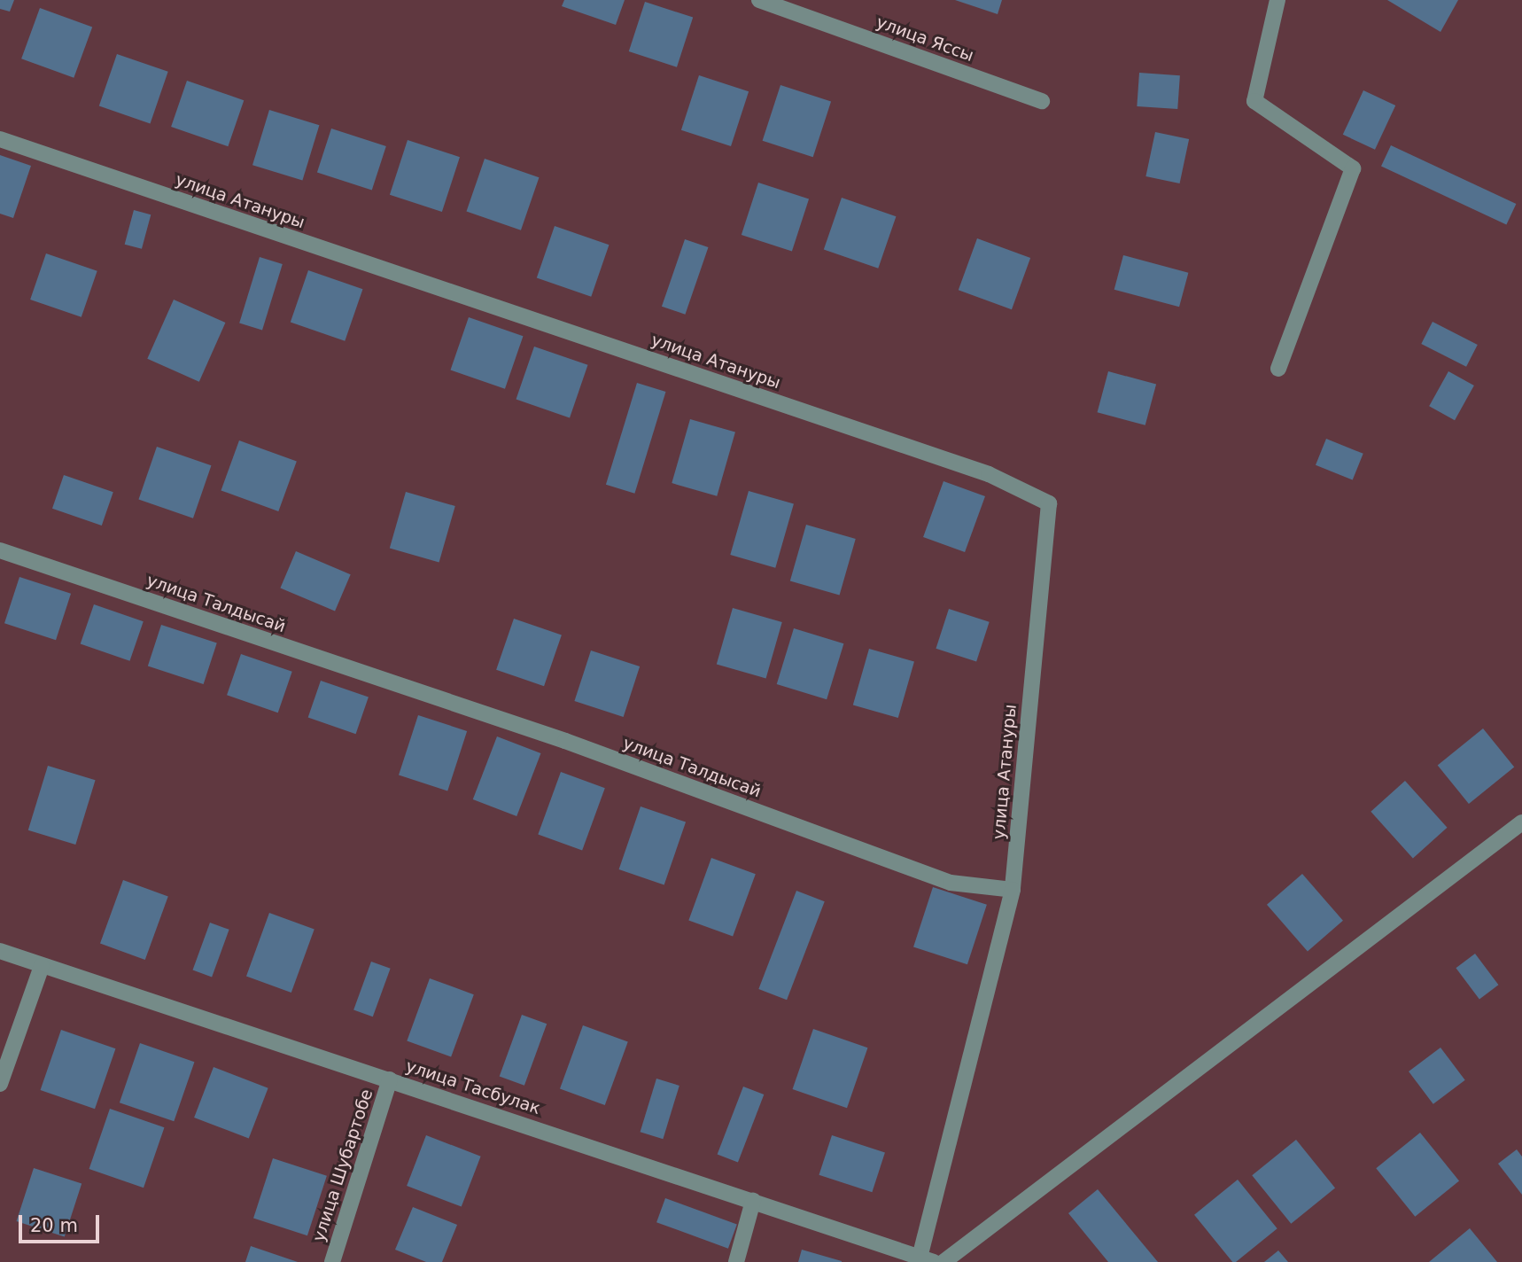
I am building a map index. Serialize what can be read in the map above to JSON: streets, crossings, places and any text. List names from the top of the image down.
{
  "streets": {
    "street": [
      "улица Яссы",
      "улица Атануры",
      "улица Талдысай",
      "улица Тасбулак",
      "улица Шубартобе"
    ]
  },
  "crossings": [
    ["улица Атануры", "улица Талдысай"],
    ["улица Тасбулак", "улица Шубартобе"]
  ],
  "scale_bar": "20 m"
}
